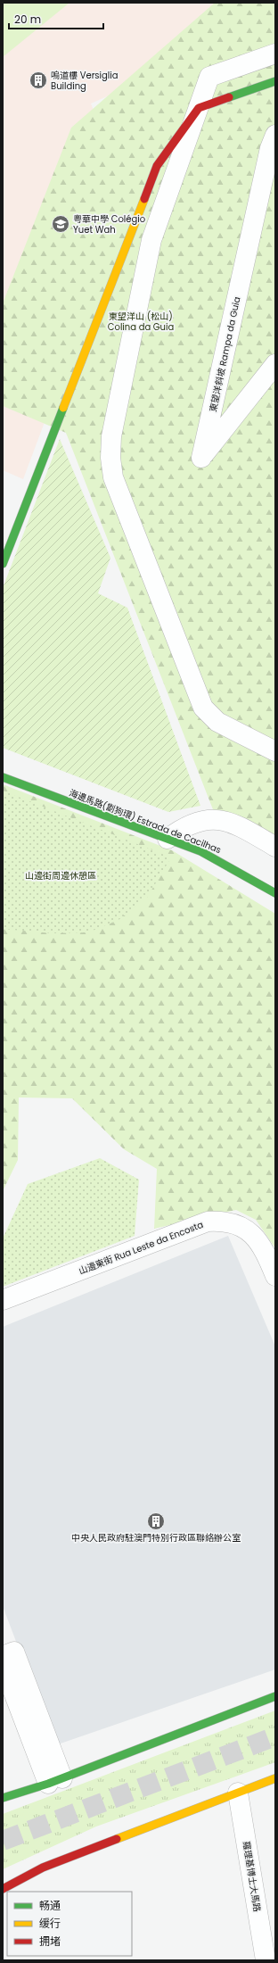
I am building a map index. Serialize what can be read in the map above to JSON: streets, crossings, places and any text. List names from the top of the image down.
{
  "streets": {
    "street": [
      "東望洋斜坡 Rampa da Guia",
      "海邊馬路(劏狗環) Estrada de Cacilhas",
      "山邊東街 Rua Leste da Encosta",
      "羅理基博士大馬路"
    ]
  },
  "parks": ["東望洋山 (松山) Colina da Guia", "山邊街周邊休憩區"],
  "places": {
    "building": ["嗚道樓 Versiglia Building", "中央人民政府駐澳門特別行政區聯絡辦公室"],
    "school or university": ["粵華中學 Colégio Yuet Wah"]
  },
  "legend": ["畅通", "缓行", "拥堵"],
  "scale_bar": "20 m"
}
